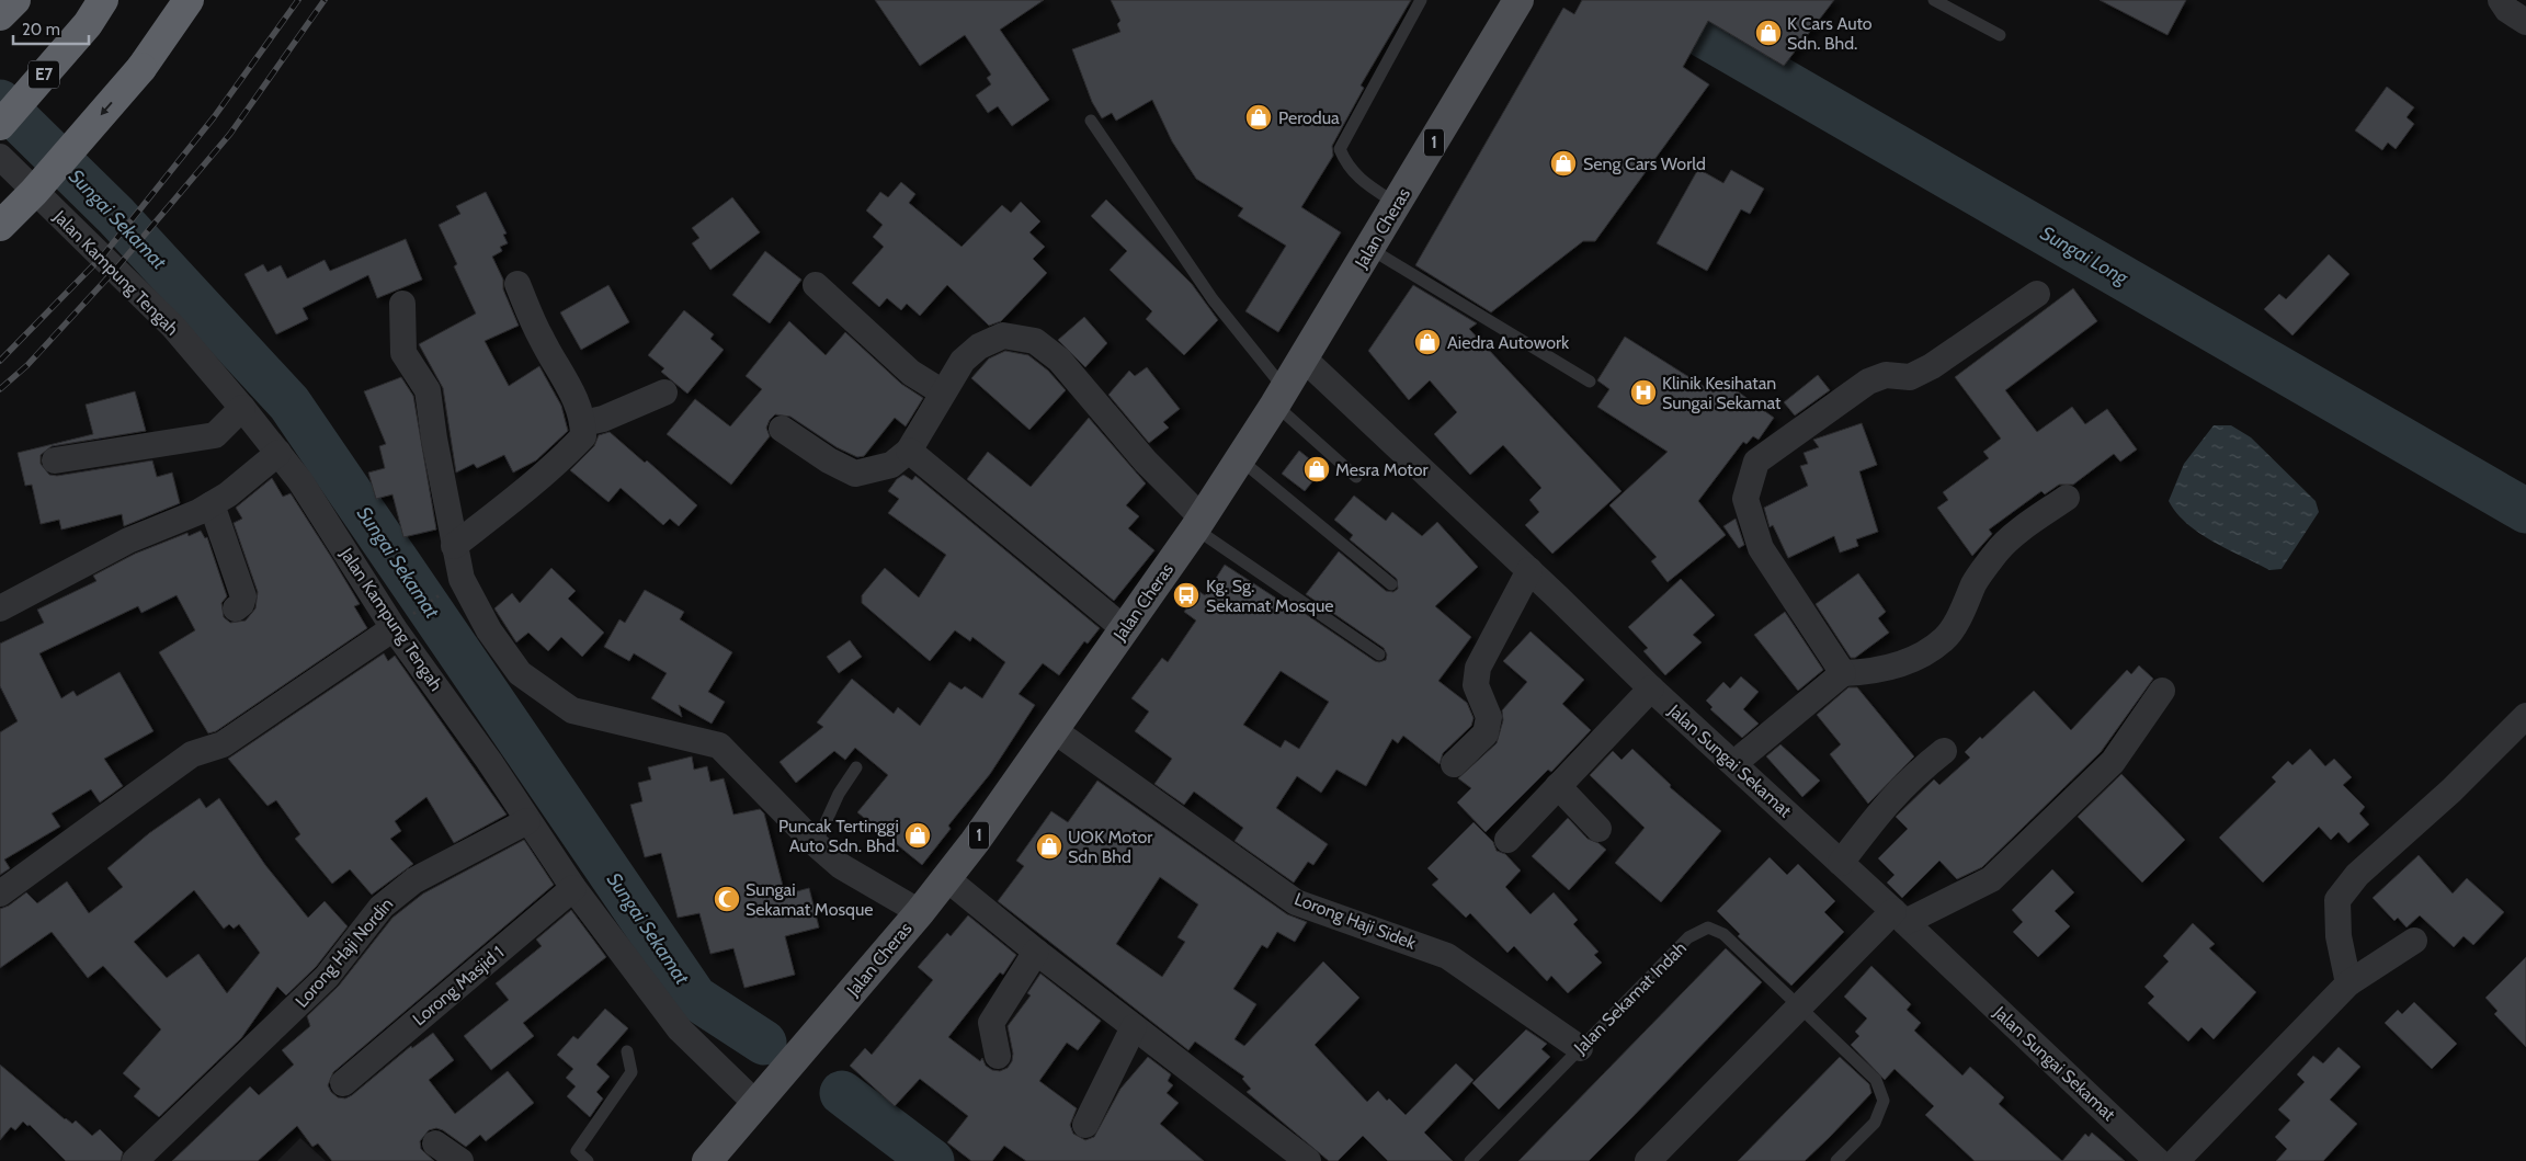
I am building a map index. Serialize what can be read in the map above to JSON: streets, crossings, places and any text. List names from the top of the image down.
{
  "streets": {
    "highway": ["E7"],
    "main road": ["1", "Jalan Cheras"],
    "street": [
      "Jalan Kampung Tengah",
      "Jalan Sungai Sekamat",
      "Lorong Haji Sidek",
      "Lorong Haji Nordin",
      "Lorong Masjid 1"
    ],
    "lane": ["Jalan Sekamat Indah"]
  },
  "crossings": [
    ["Jalan Cheras", "Jalan Kampung Tengah"],
    ["Jalan Cheras", "Jalan Sungai Sekamat"],
    ["Jalan Cheras", "Lorong Haji Sidek"],
    ["Jalan Kampung Tengah", "Lorong Haji Nordin"],
    ["Jalan Kampung Tengah", "Lorong Masjid 1"],
    ["Lorong Haji Sidek", "Jalan Sekamat Indah"]
  ],
  "water": ["Sungai Sekamat", "Sungai Long"],
  "places": {
    "shop": [
      "K Cars Auto Sdn. Bhd.",
      "Perodua",
      "Seng Cars World",
      "Aiedra Autowork",
      "Mesra Motor",
      "Puncak Tertinggi Auto Sdn. Bhd.",
      "UOK Motor Sdn Bhd"
    ],
    "hospital": ["Klinik Kesihatan Sungai Sekamat"],
    "bus stop": ["Kg. Sg. Sekamat Mosque"],
    "mosque": ["Sungai Sekamat Mosque"]
  },
  "scale_bar": "20 m"
}
